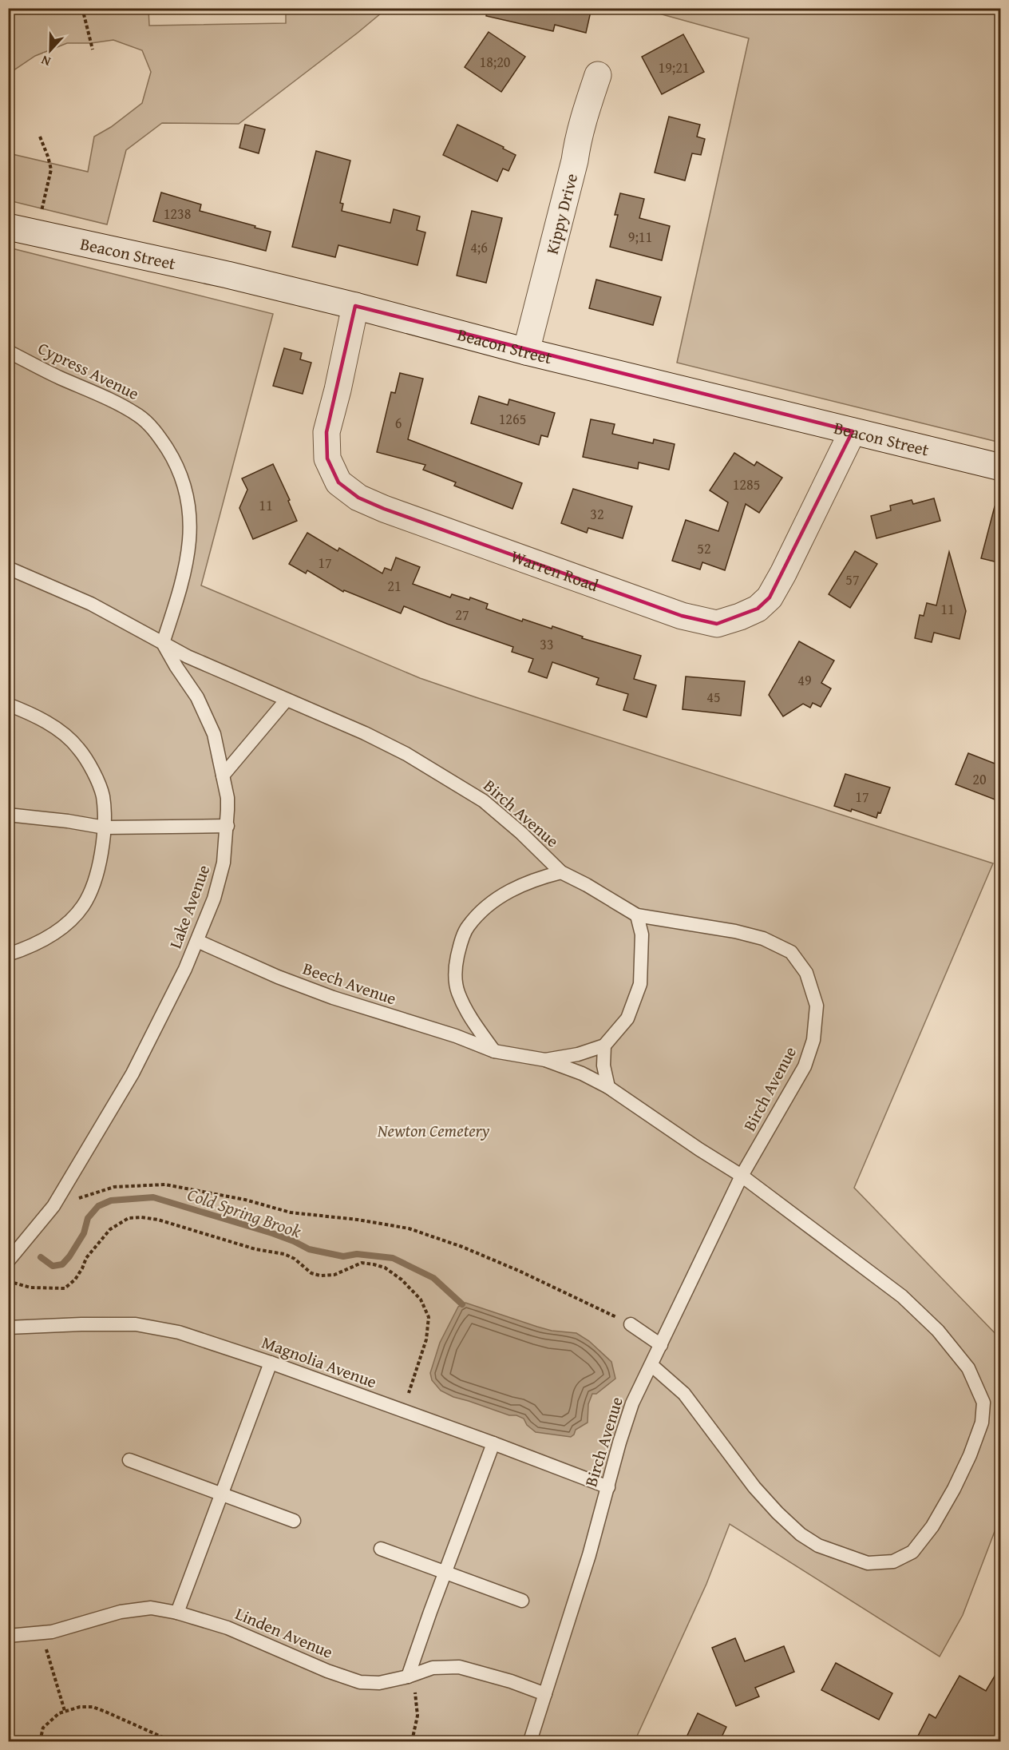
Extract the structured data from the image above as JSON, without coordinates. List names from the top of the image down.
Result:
{
  "streets": {
    "street": ["Kippy Drive", "Beacon Street", "Warren Road"],
    "lane": [
      "Cypress Avenue",
      "Birch Avenue",
      "Lake Avenue",
      "Beech Avenue",
      "Magnolia Avenue",
      "Linden Avenue"
    ]
  },
  "crossings": [
    ["Kippy Drive", "Beacon Street"],
    ["Beacon Street", "Warren Road"],
    ["Cypress Avenue", "Birch Avenue"],
    ["Cypress Avenue", "Lake Avenue"],
    ["Birch Avenue", "Lake Avenue"],
    ["Birch Avenue", "Magnolia Avenue"],
    ["Birch Avenue", "Linden Avenue"],
    ["Lake Avenue", "Beech Avenue"]
  ],
  "water": ["Cold Spring Brook"],
  "parks": ["Newton Cemetery"],
  "house_numbers": [
    "18;20",
    "19;21",
    "1238",
    "9;11",
    "4;6",
    "1265",
    "6",
    "1285",
    "11",
    "32",
    "52",
    "17",
    "57",
    "21",
    "11",
    "27",
    "33",
    "49",
    "45",
    "20",
    "17"
  ],
  "north": "bottom"
}
